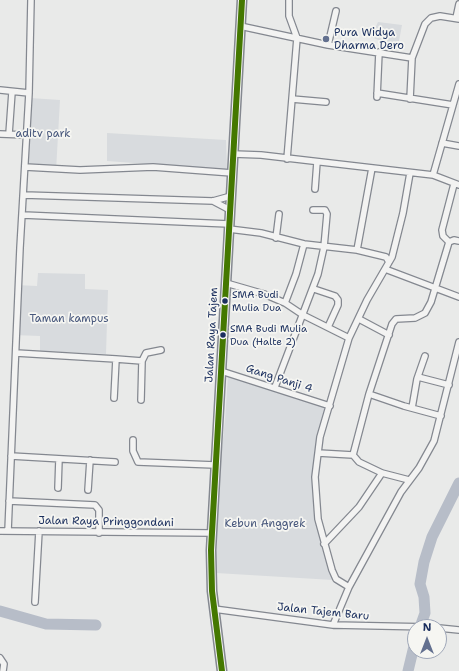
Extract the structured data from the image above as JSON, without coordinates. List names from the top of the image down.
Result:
{
  "streets": {
    "main road": ["Jalan Raya Tajem"],
    "street": ["Gang Panji 4", "Jalan Raya Pringgondani", "Jalan Tajem Baru"]
  },
  "crossings": [
    ["Jalan Raya Tajem", "Gang Panji 4"],
    ["Jalan Raya Tajem", "Jalan Raya Pringgondani"],
    ["Jalan Raya Tajem", "Jalan Tajem Baru"]
  ],
  "parks": ["aditv park", "Taman kampus", "Kebun Anggrek"],
  "places": ["Pura Widya Dharma Dero", "SMA Budi Mulia Dua", "SMA Budi Mulia Dua (Halte 2)"],
  "north": "top"
}
